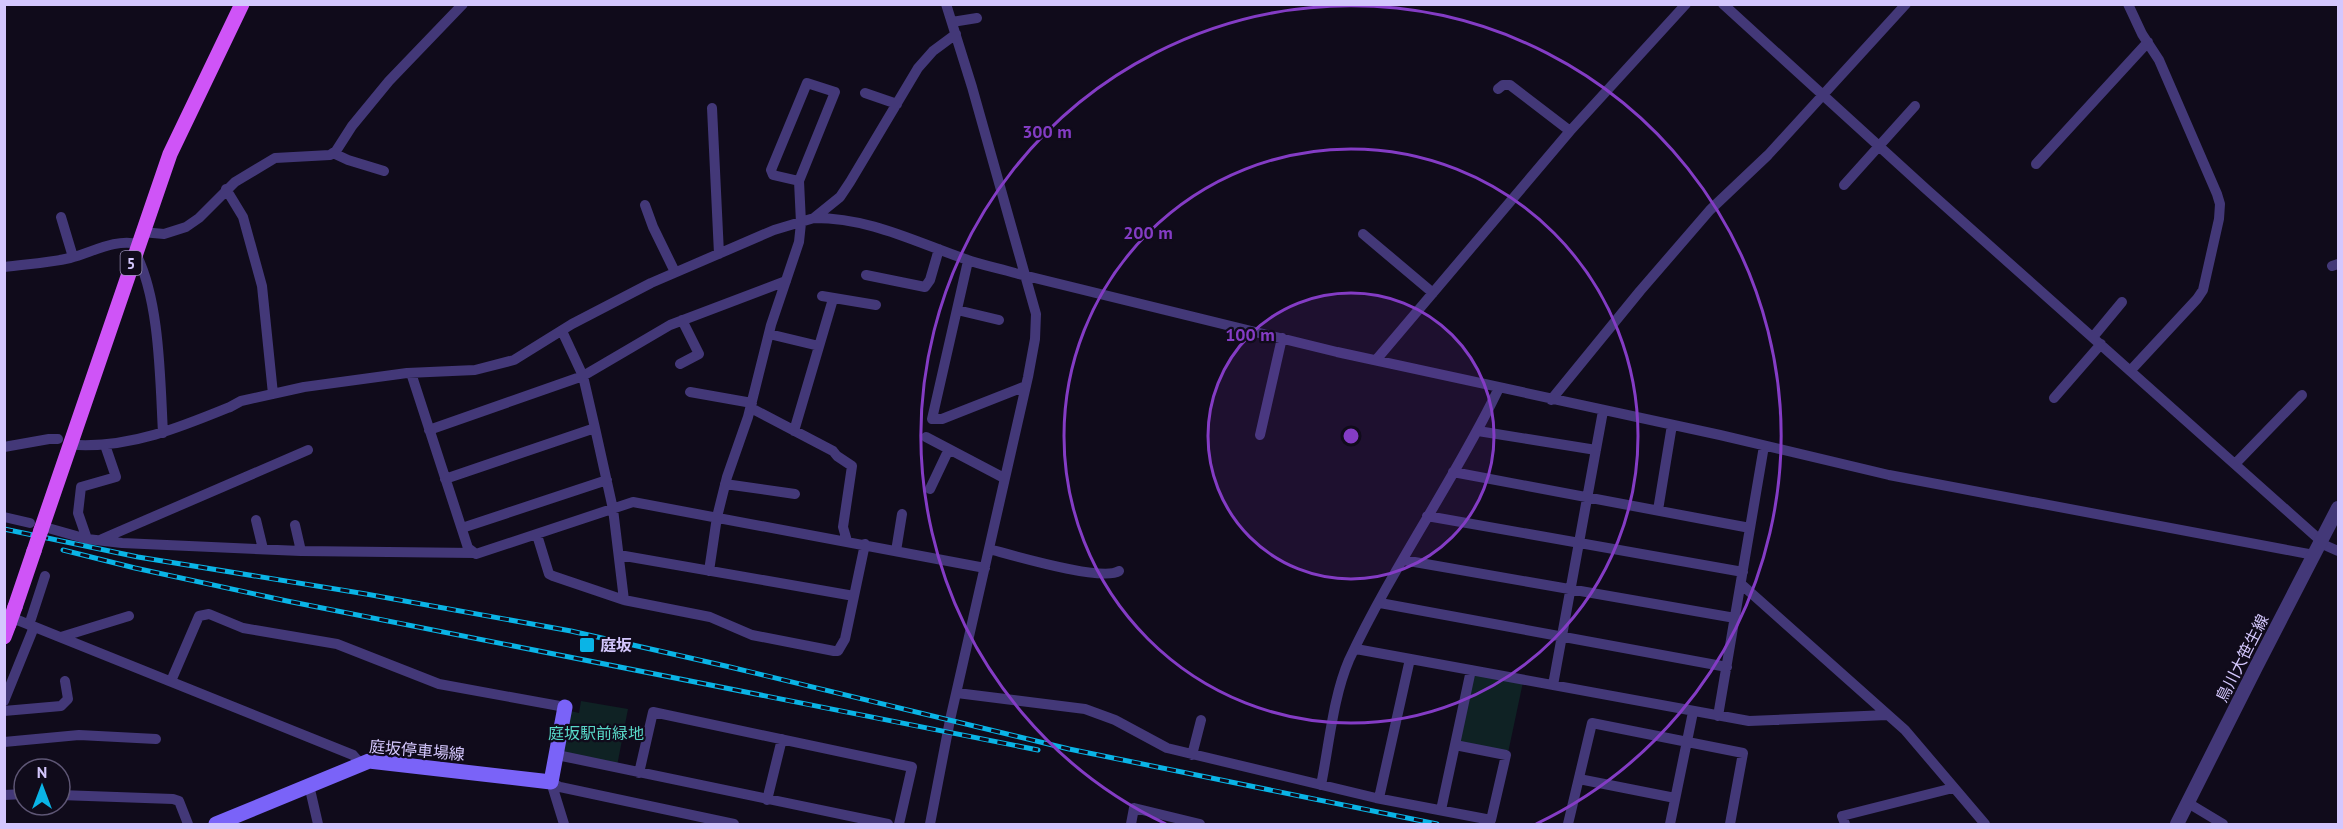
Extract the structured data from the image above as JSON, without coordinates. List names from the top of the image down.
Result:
{
  "streets": {
    "main road": ["5", "庭坂停車場線"],
    "street": ["鳥川大笹生線"]
  },
  "parks": ["庭坂駅前緑地"],
  "places": {
    "transit": ["庭坂"]
  },
  "north": "top",
  "rings": ["300 m", "200 m", "100 m"]
}
